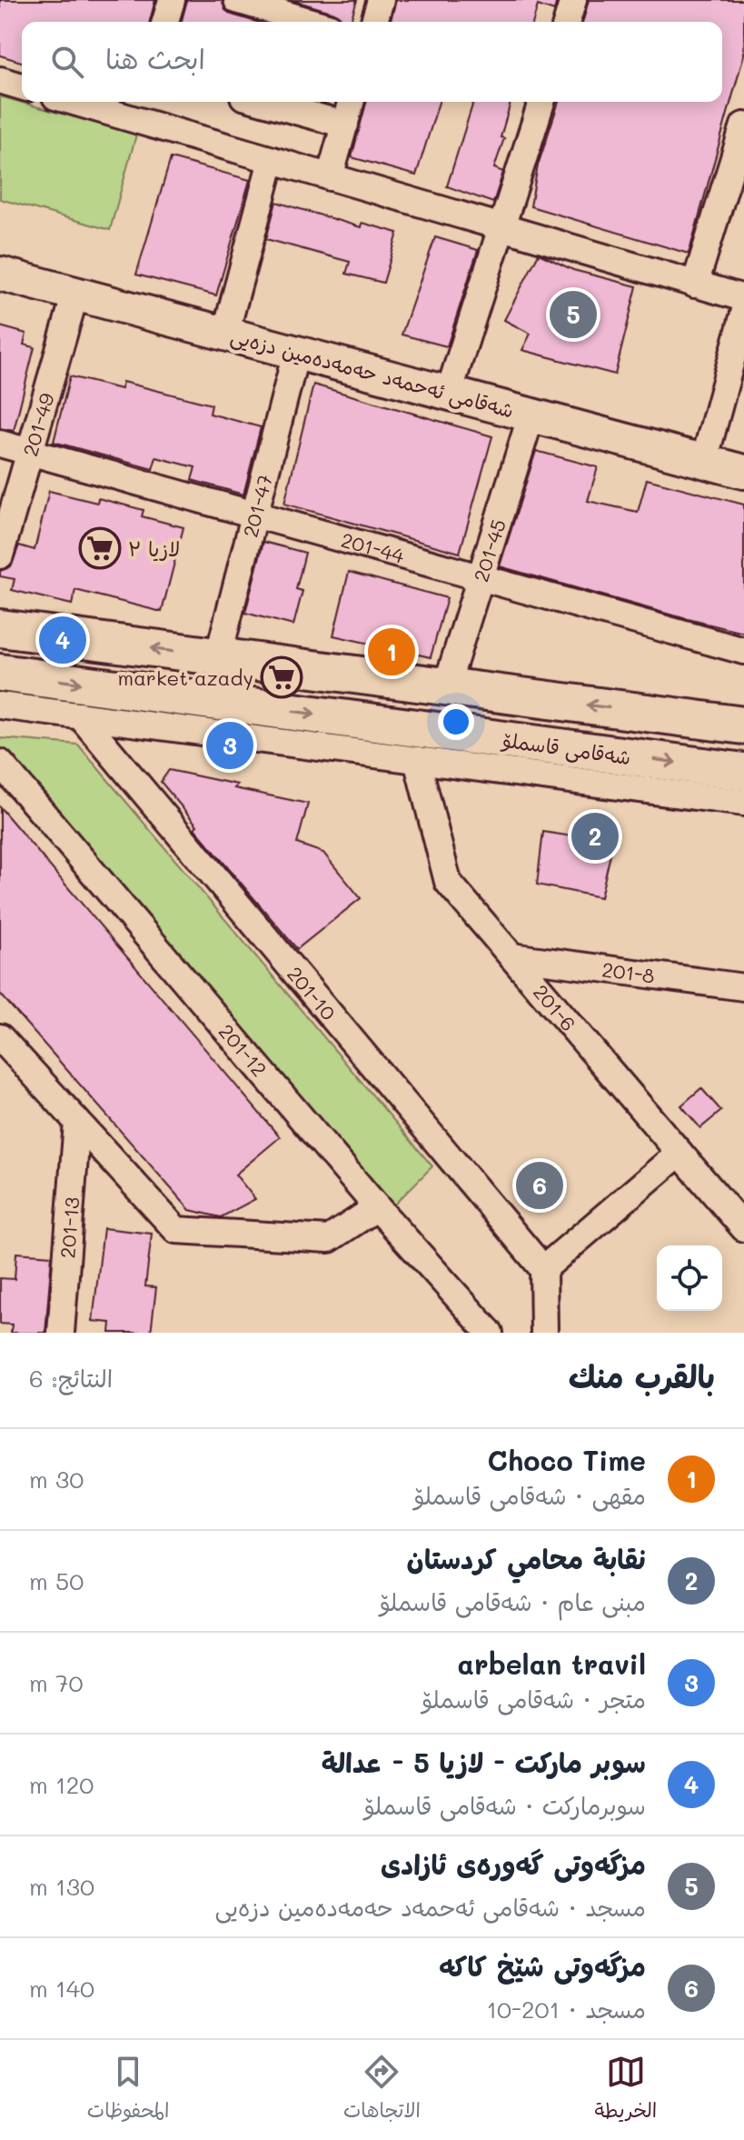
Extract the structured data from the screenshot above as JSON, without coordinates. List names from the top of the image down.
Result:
{
  "streets": {
    "main road": ["شەقامی قاسملۆ"],
    "street": [
      "شەقامی ئەحمەد حەمەدەمین دزەیی",
      "201-49",
      "201-47",
      "201-44",
      "201-45",
      "201-8",
      "201-10",
      "201-6",
      "201-12",
      "201-13"
    ]
  },
  "crossings": [
    ["شەقامی ئەحمەد حەمەدەمین دزەیی", "201-49"],
    ["شەقامی ئەحمەد حەمەدەمین دزەیی", "201-47"],
    ["شەقامی ئەحمەد حەمەدەمین دزەیی", "201-45"],
    ["201-49", "201-44"],
    ["201-47", "201-44"],
    ["201-44", "201-45"],
    ["201-8", "201-6"]
  ],
  "places": {
    "supermarket": ["لازیا ٣", "market azady"]
  },
  "page": {
    "search": "ابحث هنا",
    "pins": [
      "5",
      "4",
      "1",
      "3",
      "2",
      "6"
    ],
    "heading": ["بالقرب منك", "النتائج: 6"],
    "list": [
      {
        "mark": "1",
        "name": "Choco Time",
        "note": "مقهى · شەقامی قاسملۆ",
        "value": "30 m"
      },
      {
        "mark": "2",
        "name": "نقابة محامي كردستان",
        "note": "مبنى عام · شەقامی قاسملۆ",
        "value": "50 m"
      },
      {
        "mark": "3",
        "name": "arbelan travil",
        "note": "متجر · شەقامی قاسملۆ",
        "value": "70 m"
      },
      {
        "mark": "4",
        "name": "سوبر ماركت - لازيا 5 - عدالة",
        "note": "سوبرماركت · شەقامی قاسملۆ",
        "value": "120 m"
      },
      {
        "mark": "5",
        "name": "مزگەوتی گەورەی ئازادی",
        "note": "مسجد · شەقامی ئەحمەد حەمەدەمین دزەیی",
        "value": "130 m"
      },
      {
        "mark": "6",
        "name": "مزگه‌وتی شێخ كاكه",
        "note": "مسجد · 201-10",
        "value": "140 m"
      }
    ],
    "nav": ["الخريطة", "الاتجاهات", "المحفوظات"]
  }
}
